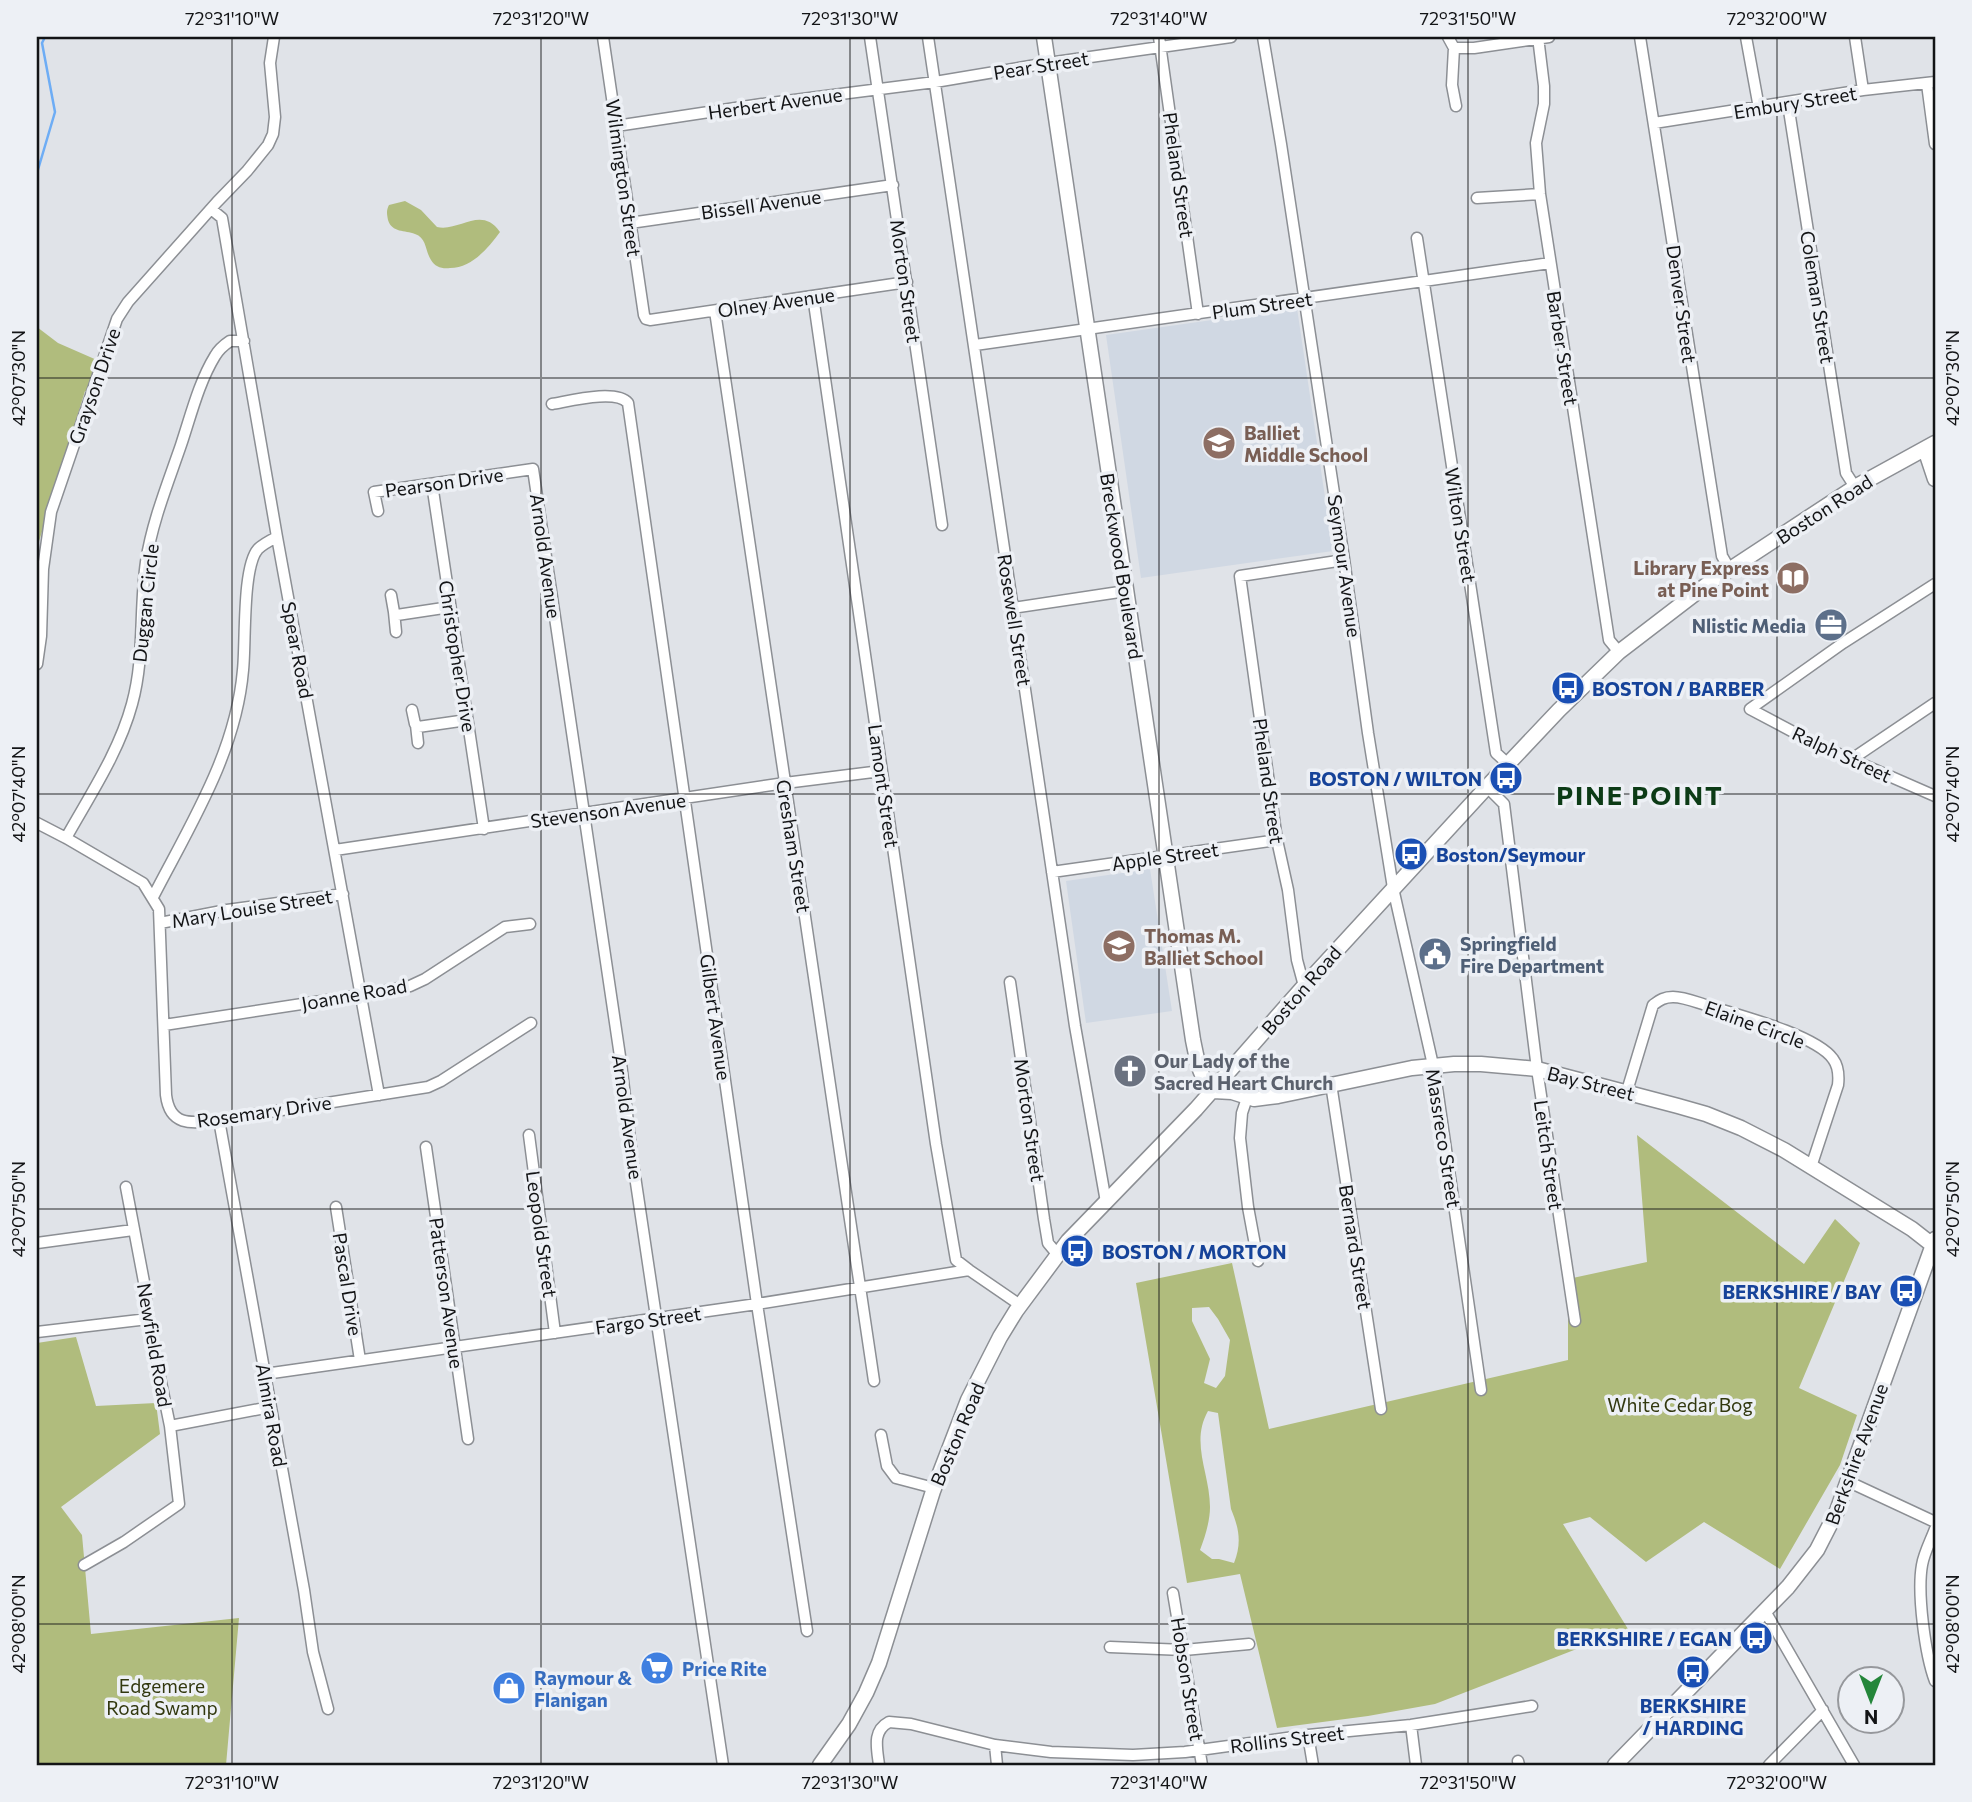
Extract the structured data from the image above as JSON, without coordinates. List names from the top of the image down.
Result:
{
  "streets": {
    "main road": [
      "Boston Road",
      "Breckwood Boulevard",
      "Bay Street",
      "Berkshire Avenue"
    ],
    "street": [
      "Pear Street",
      "Embury Street",
      "Herbert Avenue",
      "Pheland Street",
      "Wilmington Street",
      "Bissell Avenue",
      "Morton Street",
      "Coleman Street",
      "Olney Avenue",
      "Denver Street",
      "Plum Street",
      "Barber Street",
      "Grayson Drive",
      "Pearson Drive",
      "Wilton Street",
      "Arnold Avenue",
      "Seymour Avenue",
      "Duggan Circle",
      "Rosewell Street",
      "Spear Road",
      "Christopher Drive",
      "Ralph Street",
      "Lamont Street",
      "Stevenson Avenue",
      "Gresham Street",
      "Apple Street",
      "Mary Louise Street",
      "Joanne Road",
      "Gilbert Avenue",
      "Elaine Circle",
      "Rosemary Drive",
      "Massreco Street",
      "Leitch Street",
      "Leopold Street",
      "Bernard Street",
      "Pascal Drive",
      "Patterson Avenue",
      "Fargo Street",
      "Newfield Road",
      "Almira Road",
      "Hobson Street",
      "Rollins Street"
    ]
  },
  "crossings": [
    ["Pear Street", "Herbert Avenue"],
    ["Pear Street", "Pheland Street"],
    ["Pear Street", "Breckwood Boulevard"],
    ["Pear Street", "Rosewell Street"],
    ["Embury Street", "Coleman Street"],
    ["Embury Street", "Denver Street"],
    ["Herbert Avenue", "Wilmington Street"],
    ["Herbert Avenue", "Morton Street"],
    ["Herbert Avenue", "Rosewell Street"],
    ["Pheland Street", "Plum Street"],
    ["Pheland Street", "Boston Road"],
    ["Pheland Street", "Seymour Avenue"],
    ["Pheland Street", "Apple Street"],
    ["Wilmington Street", "Bissell Avenue"],
    ["Wilmington Street", "Olney Avenue"],
    ["Bissell Avenue", "Morton Street"],
    ["Morton Street", "Olney Avenue"],
    ["Morton Street", "Boston Road"],
    ["Coleman Street", "Boston Road"],
    ["Olney Avenue", "Lamont Street"],
    ["Olney Avenue", "Gresham Street"],
    ["Denver Street", "Boston Road"],
    ["Plum Street", "Barber Street"],
    ["Plum Street", "Wilton Street"],
    ["Plum Street", "Breckwood Boulevard"],
    ["Plum Street", "Seymour Avenue"],
    ["Plum Street", "Rosewell Street"],
    ["Barber Street", "Boston Road"],
    ["Grayson Drive", "Spear Road"],
    ["Pearson Drive", "Arnold Avenue"],
    ["Pearson Drive", "Christopher Drive"],
    ["Boston Road", "Wilton Street"],
    ["Boston Road", "Breckwood Boulevard"],
    ["Boston Road", "Seymour Avenue"],
    ["Boston Road", "Rosewell Street"],
    ["Boston Road", "Bay Street"],
    ["Boston Road", "Massreco Street"],
    ["Boston Road", "Leitch Street"],
    ["Arnold Avenue", "Stevenson Avenue"],
    ["Arnold Avenue", "Fargo Street"],
    ["Breckwood Boulevard", "Apple Street"],
    ["Breckwood Boulevard", "Bay Street"],
    ["Seymour Avenue", "Massreco Street"],
    ["Duggan Circle", "Spear Road"],
    ["Rosewell Street", "Apple Street"],
    ["Spear Road", "Stevenson Avenue"],
    ["Spear Road", "Mary Louise Street"],
    ["Spear Road", "Joanne Road"],
    ["Spear Road", "Rosemary Drive"],
    ["Christopher Drive", "Stevenson Avenue"],
    ["Lamont Street", "Stevenson Avenue"],
    ["Lamont Street", "Fargo Street"],
    ["Stevenson Avenue", "Gresham Street"],
    ["Stevenson Avenue", "Gilbert Avenue"],
    ["Gresham Street", "Fargo Street"],
    ["Mary Louise Street", "Rosemary Drive"],
    ["Joanne Road", "Rosemary Drive"],
    ["Gilbert Avenue", "Fargo Street"],
    ["Elaine Circle", "Bay Street"],
    ["Bay Street", "Massreco Street"],
    ["Bay Street", "Leitch Street"],
    ["Bay Street", "Bernard Street"],
    ["Bay Street", "Berkshire Avenue"],
    ["Rosemary Drive", "Almira Road"],
    ["Leopold Street", "Fargo Street"],
    ["Pascal Drive", "Fargo Street"],
    ["Patterson Avenue", "Fargo Street"],
    ["Fargo Street", "Almira Road"],
    ["Hobson Street", "Rollins Street"]
  ],
  "districts": ["PINE POINT"],
  "parks": ["White Cedar Bog", "Edgemere Road Swamp"],
  "places": {
    "school or university": ["Balliet Middle School", "Thomas M. Balliet School"],
    "library": ["Library Express at Pine Point"],
    "office": ["Nlistic Media"],
    "bus stop": [
      "BOSTON / BARBER",
      "BOSTON / WILTON",
      "Boston/Seymour",
      "BOSTON / MORTON",
      "BERKSHIRE / BAY",
      "BERKSHIRE / EGAN",
      "BERKSHIRE / HARDING"
    ],
    "public building": ["Springfield Fire Department"],
    "church": ["Our Lady of the Sacred Heart Church"],
    "supermarket": ["Price Rite"],
    "shop": ["Raymour & Flanigan"]
  },
  "north": "bottom",
  "coordinates": [
    "72°31'10\"W",
    "72°31'20\"W",
    "72°31'30\"W",
    "72°31'40\"W",
    "72°31'50\"W",
    "72°32'00\"W",
    "42°07'30\"N",
    "42°07'40\"N",
    "42°07'50\"N",
    "42°08'00\"N"
  ]
}
